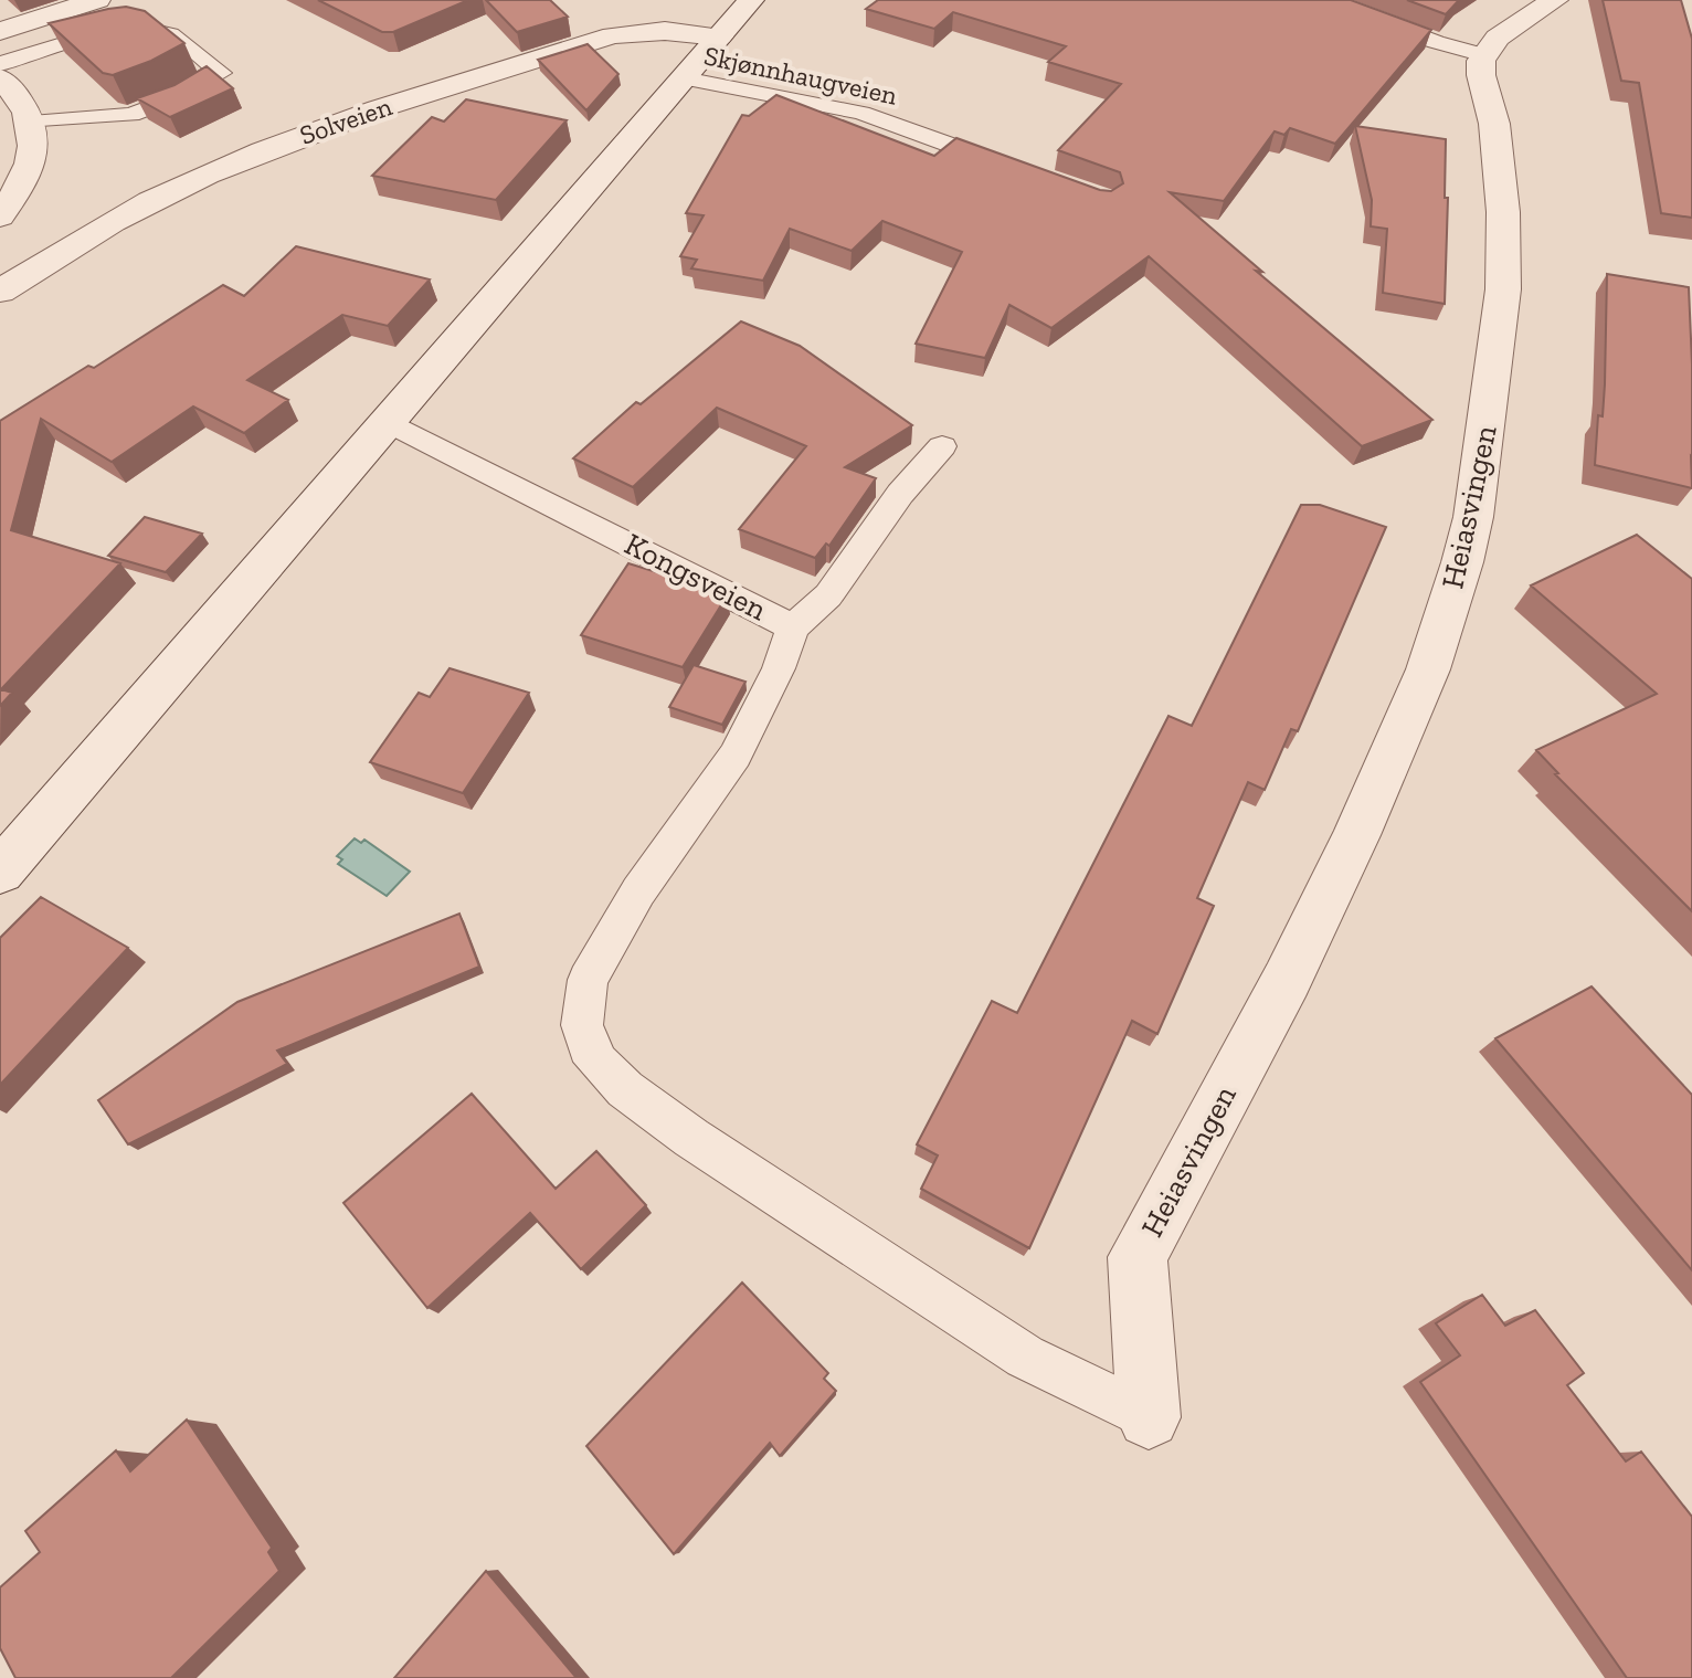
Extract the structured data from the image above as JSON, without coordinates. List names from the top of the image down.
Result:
{
  "streets": {
    "street": ["Solveien", "Heiasvingen"],
    "lane": ["Skjønnhaugveien", "Kongsveien"]
  },
  "crossings": [
    ["Heiasvingen", "Kongsveien"]
  ]
}
